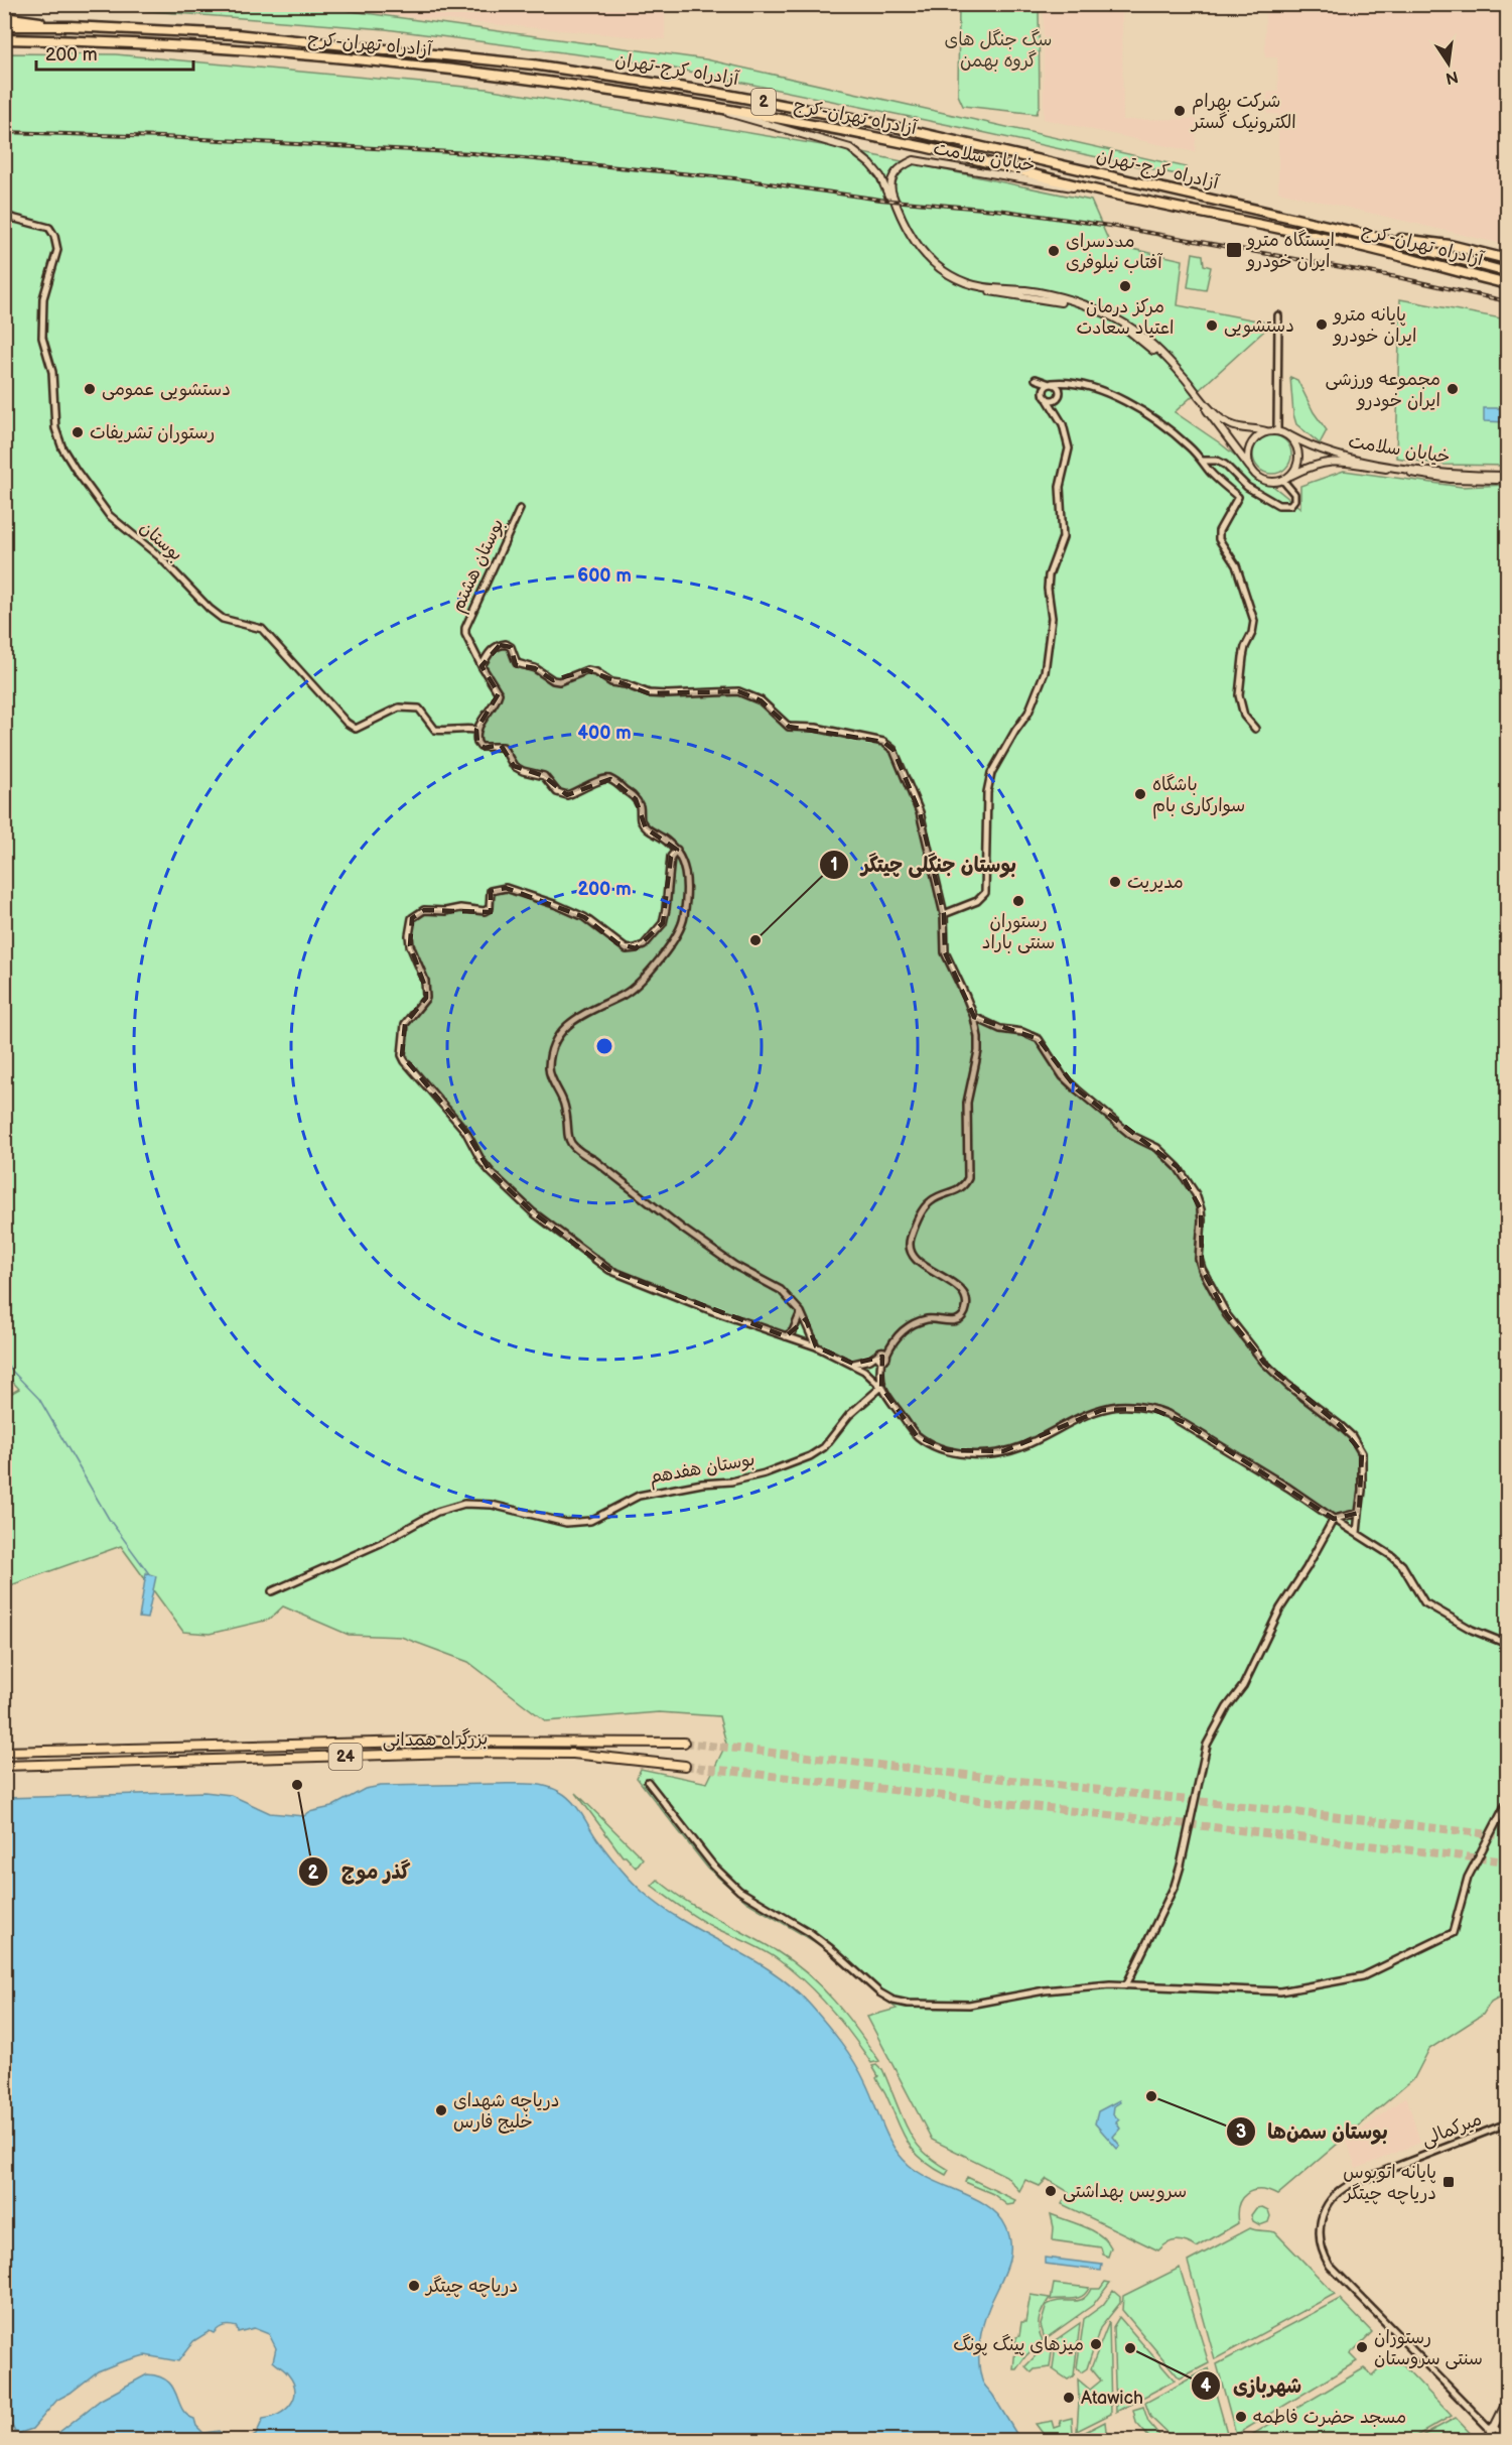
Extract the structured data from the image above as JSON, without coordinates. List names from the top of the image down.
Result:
{
  "streets": {
    "highway": [
      "آزادراه تهران-کرج",
      "آزادراه کرج-تهران",
      "2",
      "بزرگراه همدانی",
      "24"
    ],
    "main road": ["خیابان سلامت"],
    "street": [
      "بوستان",
      "بوستان هشتم",
      "بوستان هفدهم",
      "میرکمالی"
    ]
  },
  "crossings": [
    ["آزادراه تهران-کرج", "خیابان سلامت"],
    ["بوستان", "بوستان هشتم"]
  ],
  "parks": ["سگ جنگل های گروه بهمن"],
  "places": {
    "other": [
      "شرکت بهرام الکترونیک گستر",
      "مددسرای آفتاب نیلوفری",
      "مرکز درمان اعتیاد سعادت",
      "پایانه مترو ایران خودرو",
      "دستشویی",
      "دستشویی عمومی",
      "مجموعه ورزشی ایران خودرو",
      "رستوران تشریفات",
      "باشگاه سوارکاری بام",
      "مدیریت",
      "رستوران سنتی باراد",
      "بوستان جنگلی چیتگر",
      "گذر موج",
      "بوستان سمن‌ها",
      "دریاچه شهدای خلیج فارس",
      "سرویس بهداشتی",
      "دریاچه چیتگر",
      "میزهای پینگ پونگ",
      "رستوران سنتی سروستان",
      "شهربازی",
      "Atawich",
      "مسجد حضرت فاطمه"
    ],
    "transit": ["ایستگاه مترو ایران خودرو", "پایانه اتوبوس دریاچه چیتگر"]
  },
  "scale_bar": "200 m",
  "north": "bottom",
  "rings": ["600 m", "400 m", "200 m"]
}
